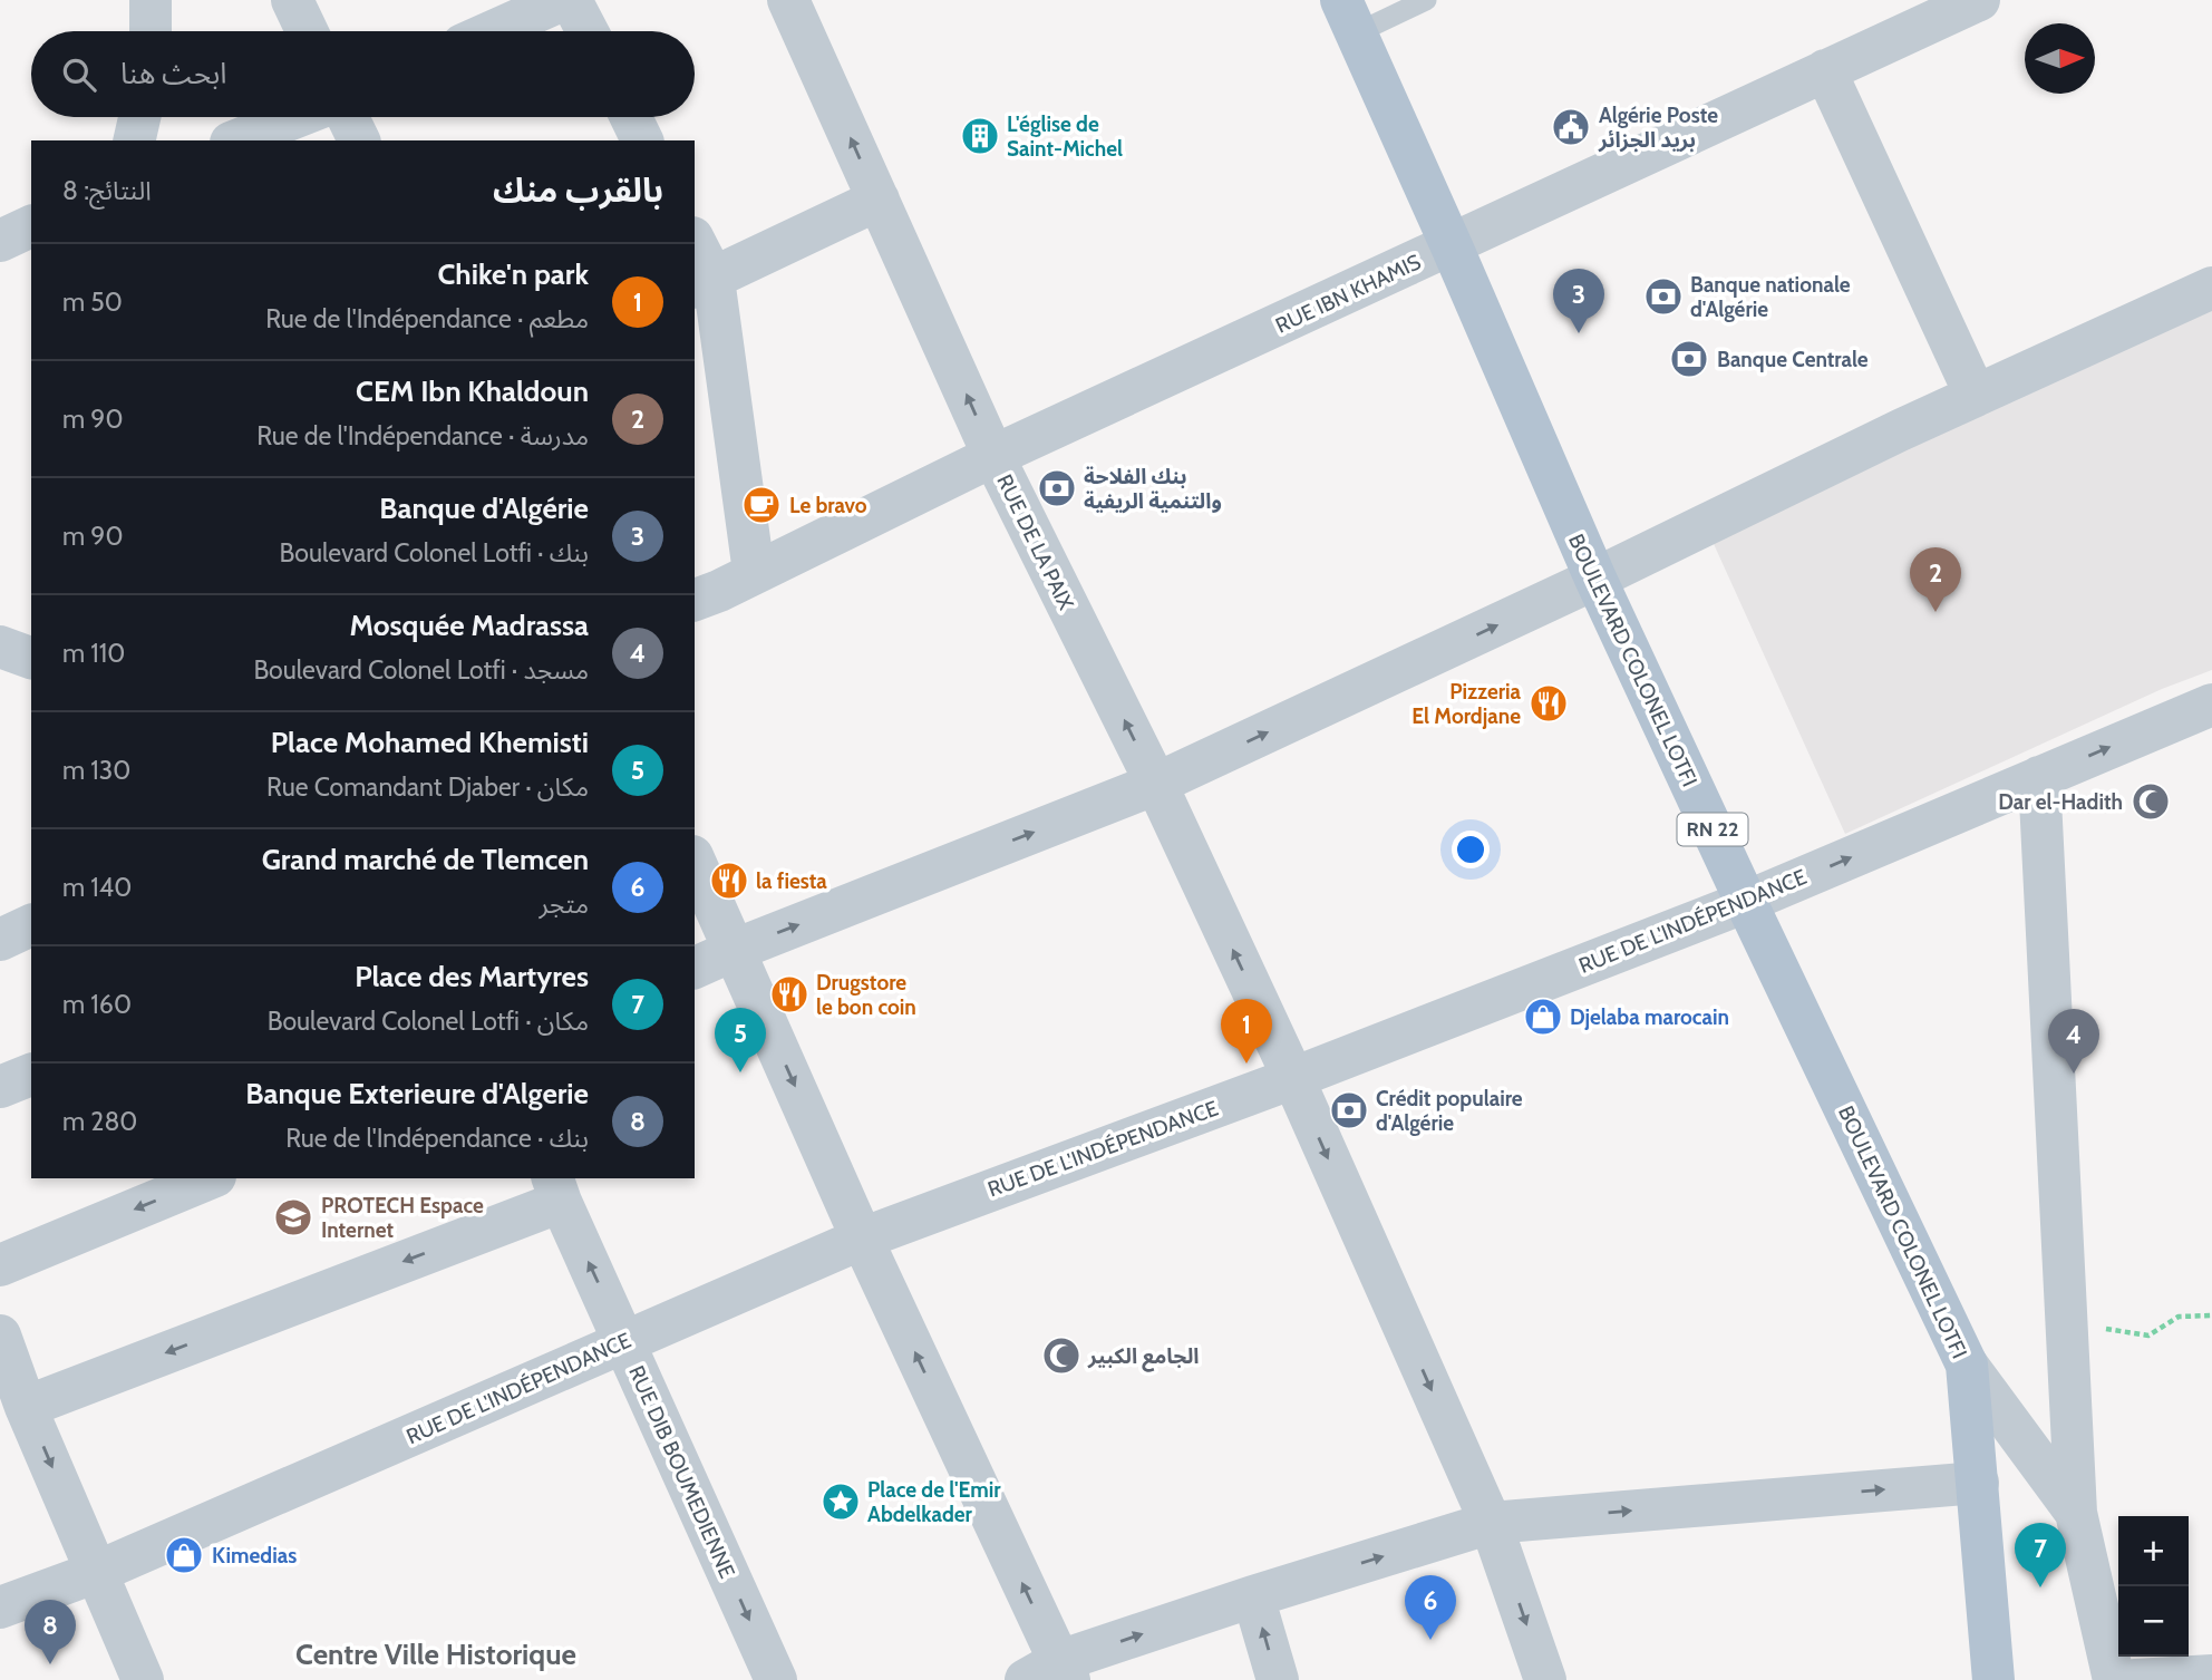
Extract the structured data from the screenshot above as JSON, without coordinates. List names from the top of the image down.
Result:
{
  "streets": {
    "main road": ["BOULEVARD COLONEL LOTFI", "RN 22"],
    "street": [
      "RUE IBN KHAMIS",
      "RUE DE LA PAIX",
      "RUE DE L'INDÉPENDANCE",
      "RUE DIB BOUMEDIENNE"
    ]
  },
  "crossings": [
    ["RUE IBN KHAMIS", "RUE DE LA PAIX"],
    ["RUE IBN KHAMIS", "BOULEVARD COLONEL LOTFI"],
    ["RUE DE LA PAIX", "RUE DE L'INDÉPENDANCE"],
    ["BOULEVARD COLONEL LOTFI", "RUE DE L'INDÉPENDANCE"],
    ["RUE DE L'INDÉPENDANCE", "RUE DIB BOUMEDIENNE"]
  ],
  "districts": ["Centre Ville Historique"],
  "places": {
    "public building": ["Algérie Poste بريد الجزائر"],
    "building": ["L'église de Saint-Michel"],
    "bank": [
      "Banque nationale d'Algérie",
      "Banque Centrale",
      "بنك الفلاحة والتنمية الريفية",
      "Crédit populaire d'Algérie"
    ],
    "cafe": ["Le bravo"],
    "restaurant": ["Pizzeria El Mordjane", "la fiesta", "Drugstore le bon coin"],
    "mosque": ["Dar el-Hadith", "الجامع الكبير"],
    "shop": ["Djelaba marocain", "Kimedias"],
    "school or university": ["PROTECH Espace Internet"],
    "place": ["Place de l'Emir Abdelkader"]
  },
  "north": "right",
  "page": {
    "search": "ابحث هنا",
    "heading": ["بالقرب منك", "النتائج: 8"],
    "list": [
      {
        "mark": "1",
        "name": "Chike'n park",
        "note": "مطعم · Rue de l'Indépendance",
        "value": "50 m"
      },
      {
        "mark": "2",
        "name": "CEM Ibn Khaldoun",
        "note": "مدرسة · Rue de l'Indépendance",
        "value": "90 m"
      },
      {
        "mark": "3",
        "name": "Banque d'Algérie",
        "note": "بنك · Boulevard Colonel Lotfi",
        "value": "90 m"
      },
      {
        "mark": "4",
        "name": "Mosquée Madrassa",
        "note": "مسجد · Boulevard Colonel Lotfi",
        "value": "110 m"
      },
      {
        "mark": "5",
        "name": "Place Mohamed Khemisti",
        "note": "مكان · Rue Comandant Djaber",
        "value": "130 m"
      },
      {
        "mark": "6",
        "name": "Grand marché de Tlemcen",
        "note": "متجر",
        "value": "140 m"
      },
      {
        "mark": "7",
        "name": "Place des Martyres",
        "note": "مكان · Boulevard Colonel Lotfi",
        "value": "160 m"
      },
      {
        "mark": "8",
        "name": "Banque Exterieure d'Algerie",
        "note": "بنك · Rue de l'Indépendance",
        "value": "280 m"
      }
    ],
    "pins": [
      "3",
      "2",
      "1",
      "5",
      "4",
      "7",
      "6",
      "8"
    ],
    "map_buttons": ["+", "−"]
  }
}
